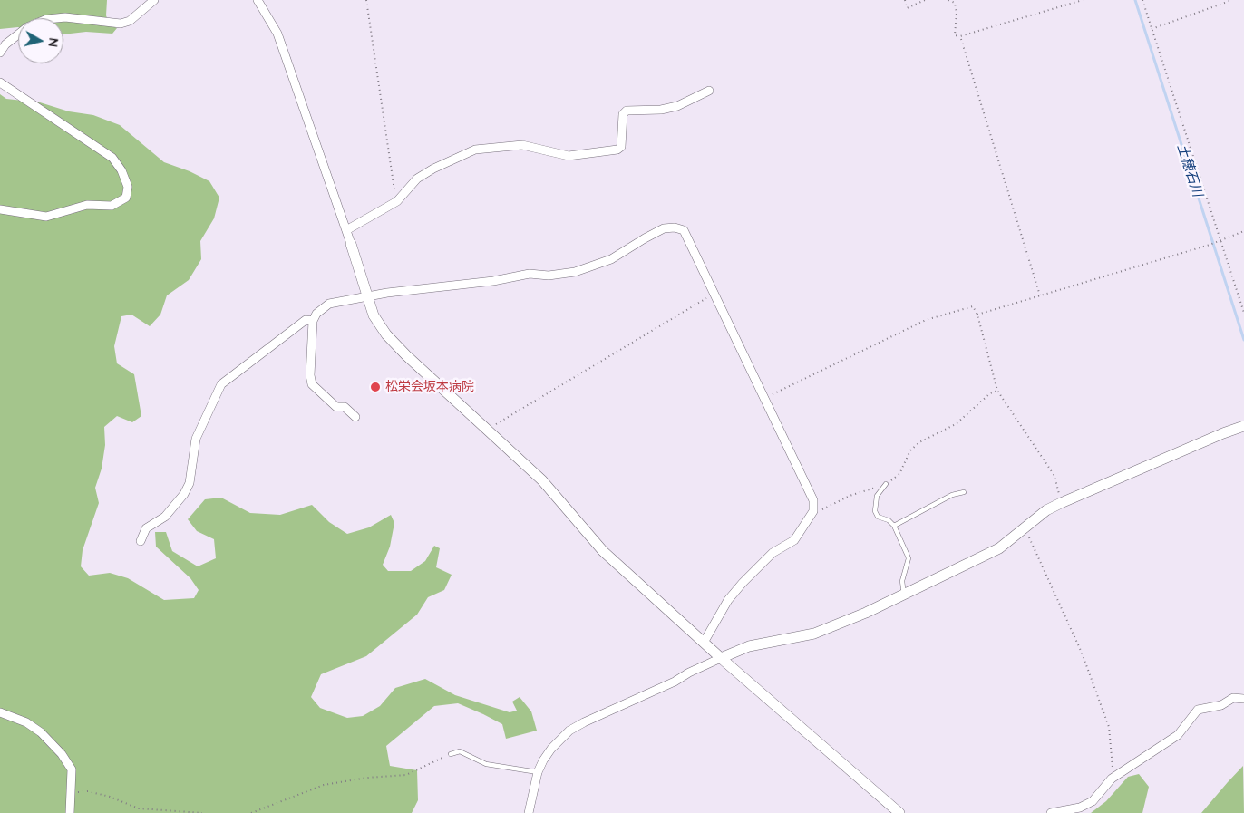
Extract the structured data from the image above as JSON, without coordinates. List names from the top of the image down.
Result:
{
  "water": ["土穂石川"],
  "places": ["松栄会坂本病院"],
  "north": "right"
}
